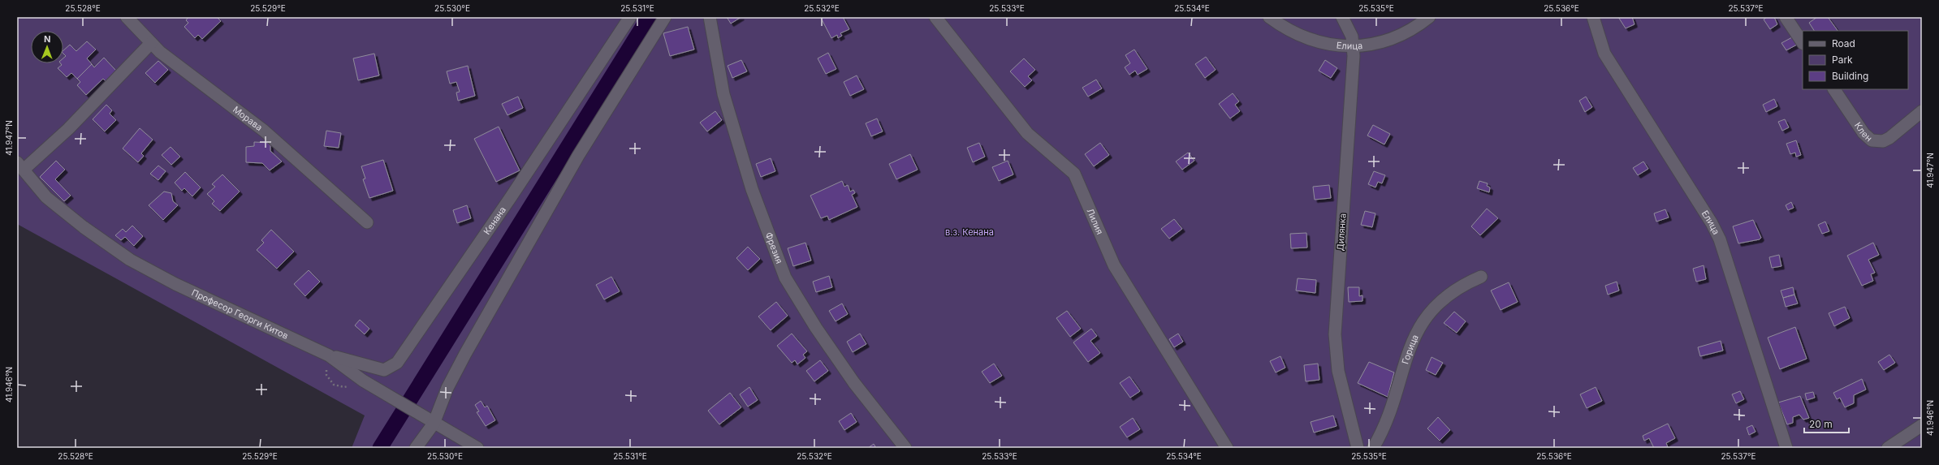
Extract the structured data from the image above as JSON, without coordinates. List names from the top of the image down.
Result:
{
  "streets": {
    "street": [
      "Елица",
      "Морава",
      "Клен",
      "Кенана",
      "Лилия",
      "Дилянка",
      "Фрезия",
      "Професор Георги Китов",
      "Горица"
    ]
  },
  "crossings": [
    ["Елица", "Дилянка"],
    ["Кенана", "Професор Георги Китов"]
  ],
  "parks": ["в.з. Кенана"],
  "legend": ["Road", "Park", "Building"],
  "scale_bar": "20 m",
  "north": "top",
  "coordinates": [
    "25.528°E",
    "25.529°E",
    "25.530°E",
    "25.531°E",
    "25.532°E",
    "25.533°E",
    "25.534°E",
    "25.535°E",
    "25.536°E",
    "25.537°E",
    "41.947°N",
    "41.946°N"
  ]
}
